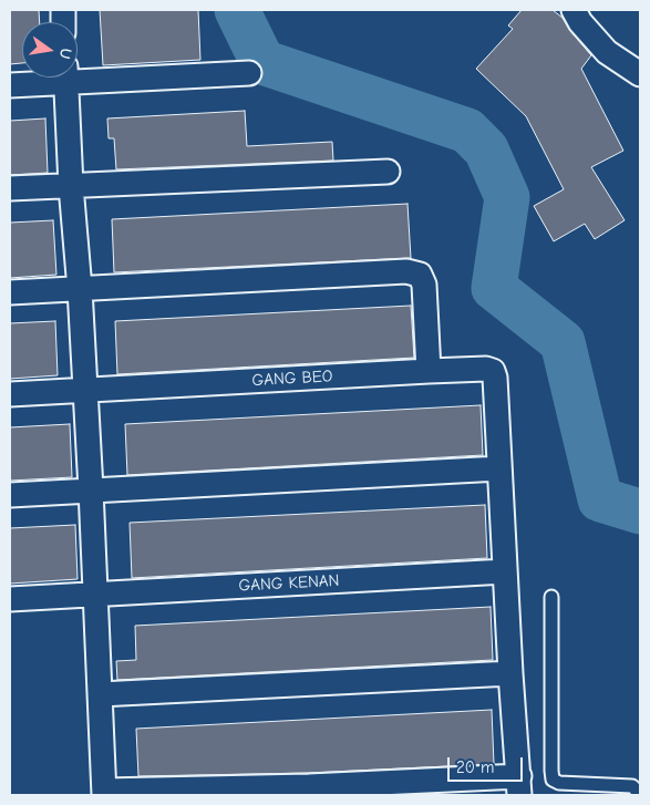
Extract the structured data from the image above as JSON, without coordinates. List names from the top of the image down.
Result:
{
  "streets": {
    "street": ["GANG BEO", "GANG KENAN"]
  },
  "scale_bar": "20 m",
  "north": "right"
}
